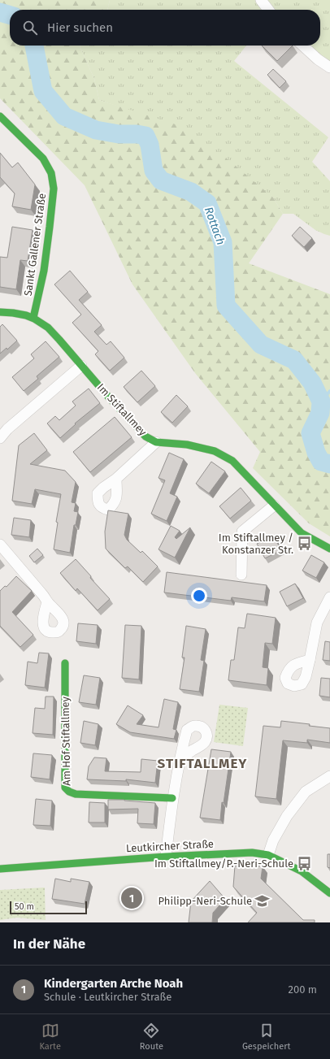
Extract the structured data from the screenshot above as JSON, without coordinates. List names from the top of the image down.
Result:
{
  "streets": {
    "street": [
      "Sankt Gallener Straße",
      "Im Stiftallmey",
      "Am Hof Stiftallmey",
      "Leutkircher Straße"
    ]
  },
  "crossings": [
    ["Sankt Gallener Straße", "Im Stiftallmey"]
  ],
  "districts": ["STIFTALLMEY"],
  "water": ["Rottach"],
  "places": {
    "bus stop": ["Im Stiftallmey / Konstanzer Str.", "Im Stiftallmey/P.-Neri-Schule"],
    "school or university": ["Philipp-Neri-Schule"]
  },
  "scale_bar": "50 m",
  "page": {
    "search": "Hier suchen",
    "pins": "1",
    "scale": "50 m",
    "heading": "In der Nähe",
    "list": [
      {
        "mark": "1",
        "name": "Kindergarten Arche Noah",
        "note": "Schule · Leutkircher Straße",
        "value": "200 m"
      }
    ],
    "nav": ["Karte", "Route", "Gespeichert"]
  }
}
